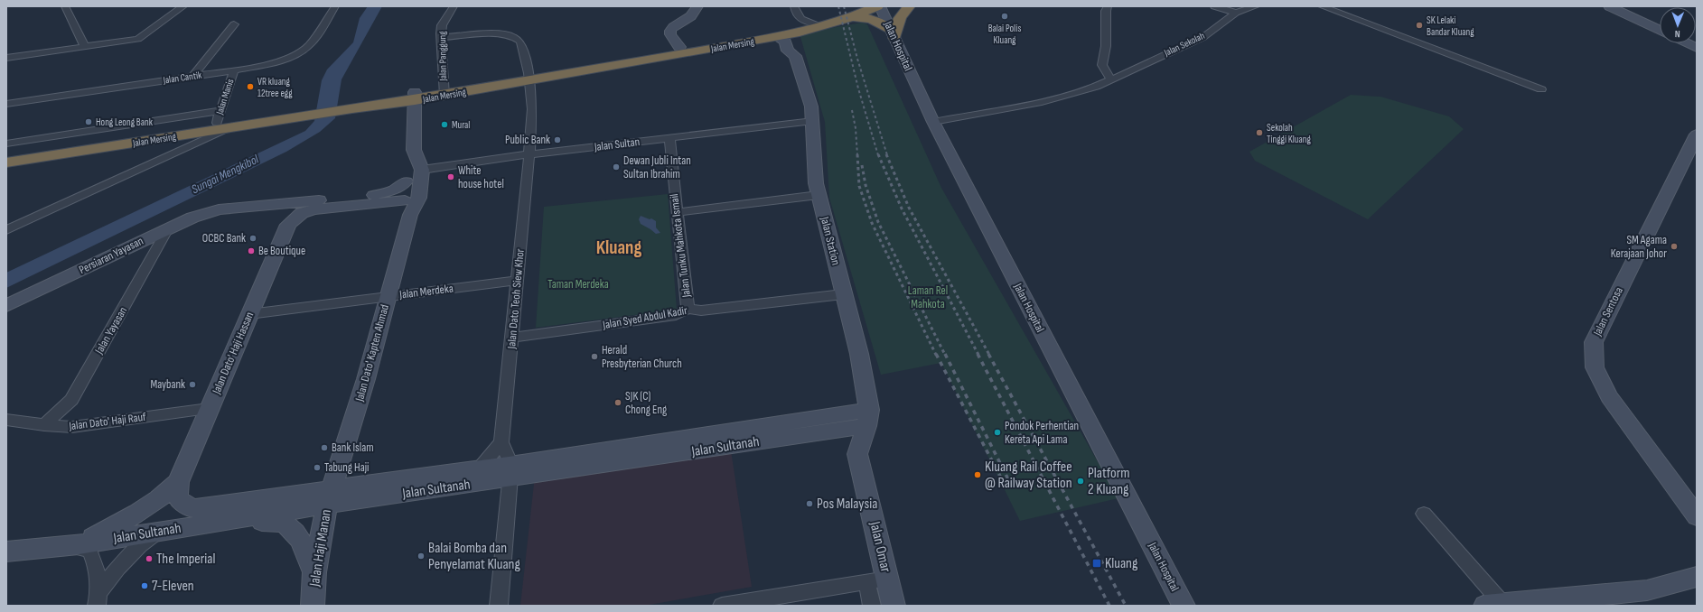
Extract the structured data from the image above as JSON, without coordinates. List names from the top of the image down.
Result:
{
  "streets": {
    "highway": ["Jalan Mersing"],
    "street": [
      "Jalan Sekolah",
      "Jalan Hospital",
      "Jalan Panggung",
      "Jalan Cantik",
      "Jalan Manis",
      "Jalan Sultan",
      "Jalan Station",
      "Jalan Tunku Mahkota Ismail",
      "Persiaran Yayasan",
      "Jalan Merdeka",
      "Jalan Dato Teoh Siew Khor",
      "Jalan Sentosa",
      "Jalan Syed Abdul Kadir",
      "Jalan Yayasan",
      "Jalan Dato' Haji Hassan",
      "Jalan Dato' Kapten Ahmad",
      "Jalan Dato' Haji Rauf",
      "Jalan Sultanah",
      "Jalan Omar",
      "Jalan Haji Manan"
    ]
  },
  "crossings": [
    ["Jalan Sekolah", "Jalan Hospital"],
    ["Jalan Mersing", "Jalan Panggung"],
    ["Jalan Mersing", "Jalan Manis"],
    ["Jalan Mersing", "Jalan Station"],
    ["Jalan Mersing", "Jalan Dato Teoh Siew Khor"],
    ["Jalan Mersing", "Jalan Dato' Kapten Ahmad"],
    ["Jalan Panggung", "Jalan Dato Teoh Siew Khor"],
    ["Jalan Cantik", "Jalan Manis"],
    ["Jalan Sultan", "Jalan Station"],
    ["Jalan Sultan", "Jalan Tunku Mahkota Ismail"],
    ["Jalan Sultan", "Jalan Dato Teoh Siew Khor"],
    ["Jalan Sultan", "Jalan Dato' Kapten Ahmad"],
    ["Jalan Station", "Jalan Syed Abdul Kadir"],
    ["Jalan Station", "Jalan Sultanah"],
    ["Jalan Station", "Jalan Omar"],
    ["Jalan Tunku Mahkota Ismail", "Jalan Syed Abdul Kadir"],
    ["Persiaran Yayasan", "Jalan Yayasan"],
    ["Persiaran Yayasan", "Jalan Dato' Haji Hassan"],
    ["Persiaran Yayasan", "Jalan Dato' Kapten Ahmad"],
    ["Jalan Merdeka", "Jalan Dato Teoh Siew Khor"],
    ["Jalan Merdeka", "Jalan Dato' Haji Hassan"],
    ["Jalan Merdeka", "Jalan Dato' Kapten Ahmad"],
    ["Jalan Dato Teoh Siew Khor", "Jalan Syed Abdul Kadir"],
    ["Jalan Yayasan", "Jalan Dato' Haji Rauf"],
    ["Jalan Dato' Haji Hassan", "Jalan Dato' Haji Rauf"],
    ["Jalan Dato' Haji Hassan", "Jalan Sultanah"],
    ["Jalan Dato' Kapten Ahmad", "Jalan Sultanah"],
    ["Jalan Dato' Kapten Ahmad", "Jalan Haji Manan"],
    ["Jalan Sultanah", "Jalan Omar"],
    ["Jalan Sultanah", "Jalan Haji Manan"]
  ],
  "districts": ["Kluang"],
  "water": ["Sungai Mengkibol"],
  "parks": ["Taman Merdeka", "Laman Rel Mahkota"],
  "places": {
    "other": [
      "Balai Polis Kluang",
      "SK Lelaki Bandar Kluang",
      "VR kluang 12tree egg",
      "Hong Leong Bank",
      "Mural",
      "Sekolah Tinggi Kluang",
      "Public Bank",
      "Dewan Jubli Intan Sultan Ibrahim",
      "White house hotel",
      "OCBC Bank",
      "SM Agama Kerajaan Johor",
      "Be Boutique",
      "Herald Presbyterian Church",
      "Maybank",
      "SJK (C) Chong Eng",
      "Pondok Perhentian Kereta Api Lama",
      "Bank Islam",
      "Tabung Haji",
      "Kluang Rail Coffee @ Railway Station",
      "Platform 2 Kluang",
      "Pos Malaysia",
      "Balai Bomba dan Penyelamat Kluang",
      "The Imperial",
      "7-Eleven"
    ],
    "transit": ["Kluang"]
  },
  "north": "bottom"
}
